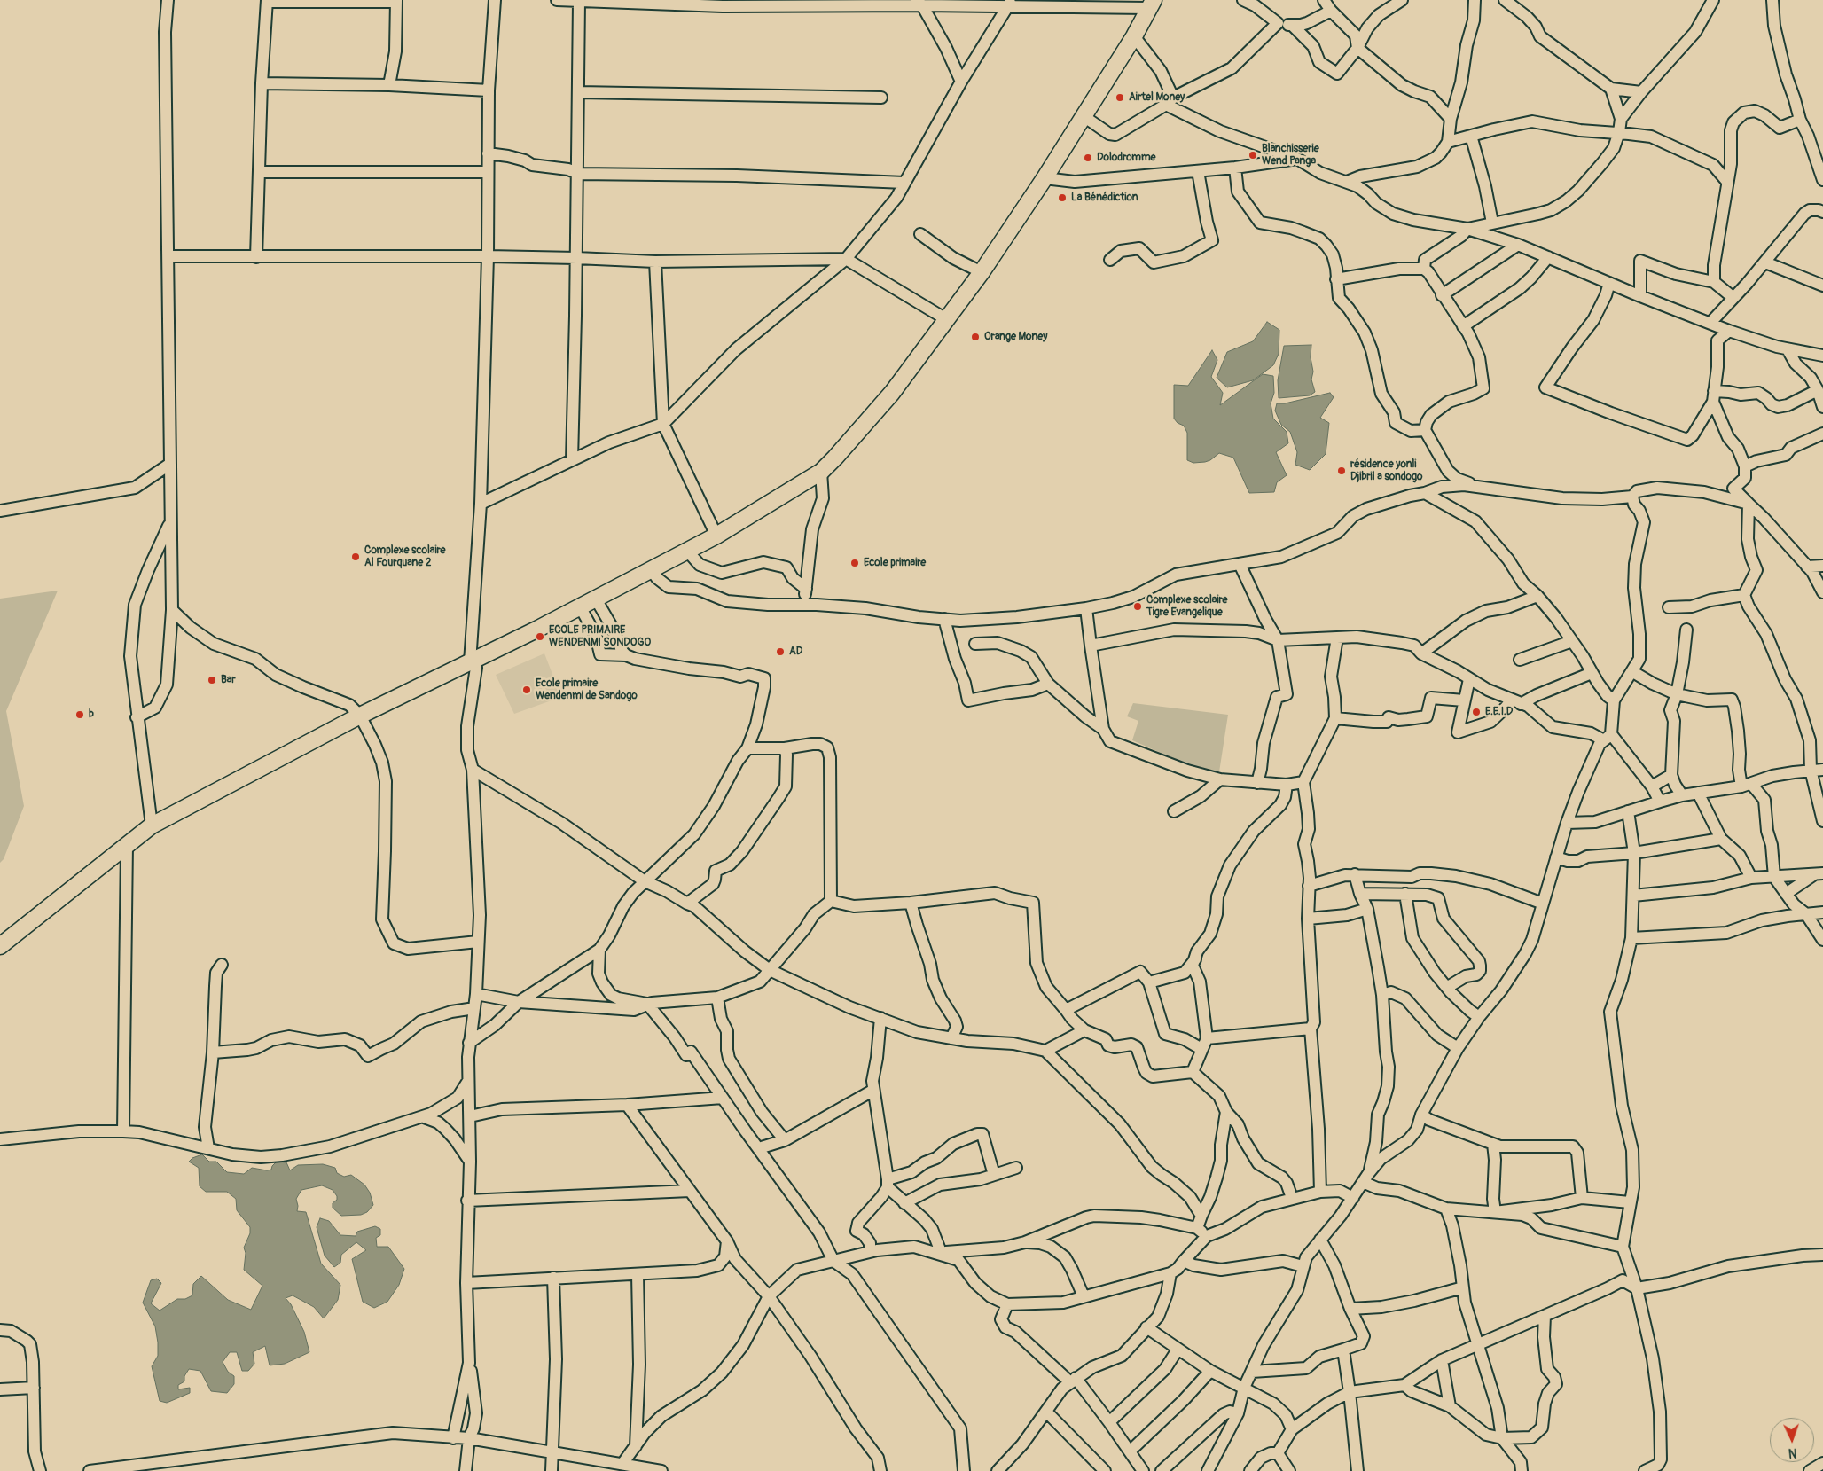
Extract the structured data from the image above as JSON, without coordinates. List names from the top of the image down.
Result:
{
  "places": [
    "Airtel Money",
    "Blanchisserie Wend Panga",
    "Dolodromme",
    "La Bénédiction",
    "Orange Money",
    "résidence yonli Djibril a sondogo",
    "Complexe scolaire Al Fourquane 2",
    "Ecole primaire",
    "Complexe scolaire Tigre Evangelique",
    "ECOLE PRIMAIRE WENDENMI SONDOGO",
    "AD",
    "Bar",
    "Ecole primaire Wendenmi de Sandogo",
    "E.E.I.D",
    "b"
  ],
  "north": "bottom"
}
